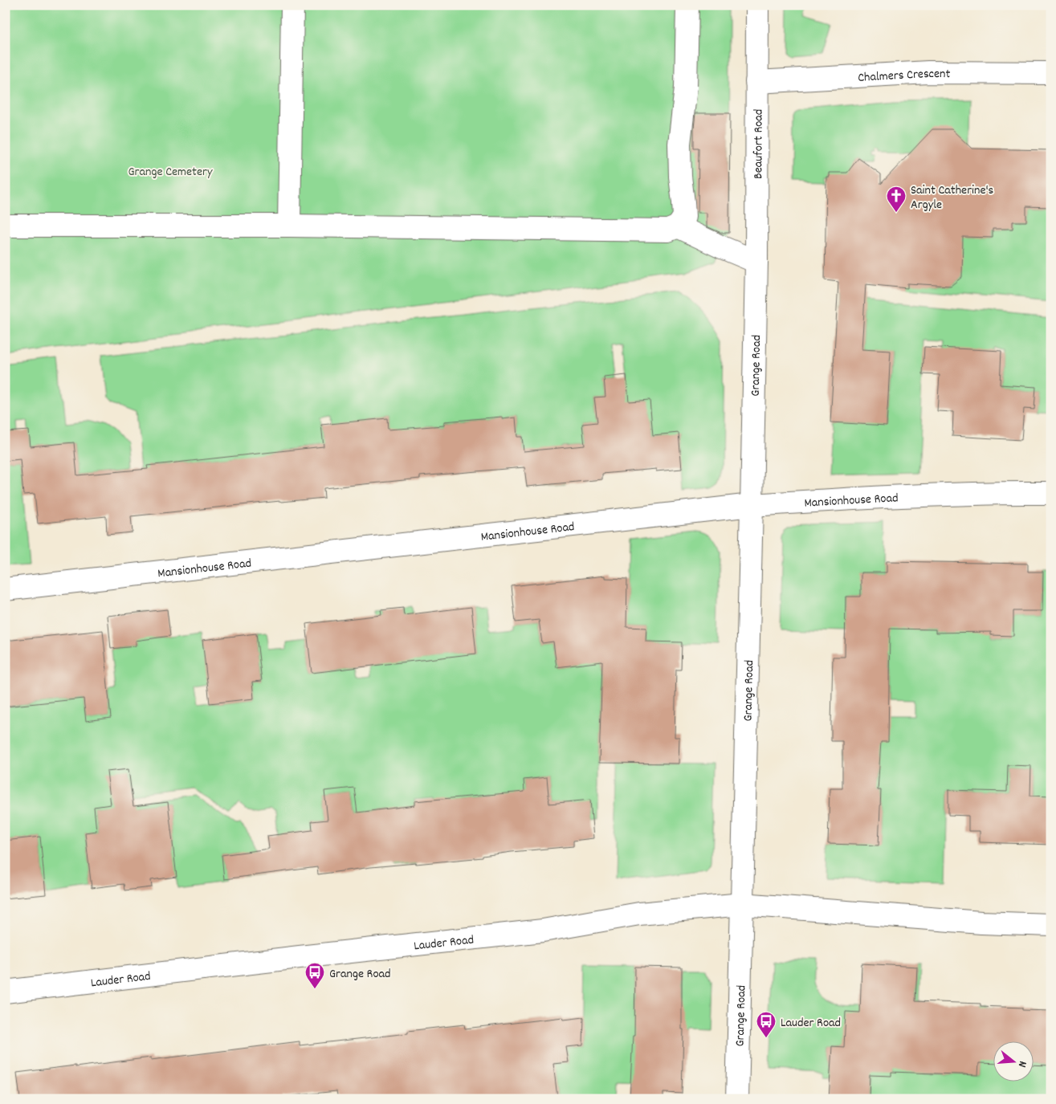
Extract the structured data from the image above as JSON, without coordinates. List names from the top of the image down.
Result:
{
  "streets": {
    "street": [
      "Chalmers Crescent",
      "Beaufort Road",
      "Grange Road",
      "Mansionhouse Road",
      "Lauder Road"
    ]
  },
  "crossings": [
    ["Chalmers Crescent", "Beaufort Road"],
    ["Beaufort Road", "Grange Road"],
    ["Grange Road", "Mansionhouse Road"],
    ["Grange Road", "Lauder Road"]
  ],
  "parks": ["Grange Cemetery"],
  "places": {
    "church": ["Saint Catherine's Argyle"],
    "bus stop": ["Grange Road", "Lauder Road"]
  },
  "north": "right"
}
